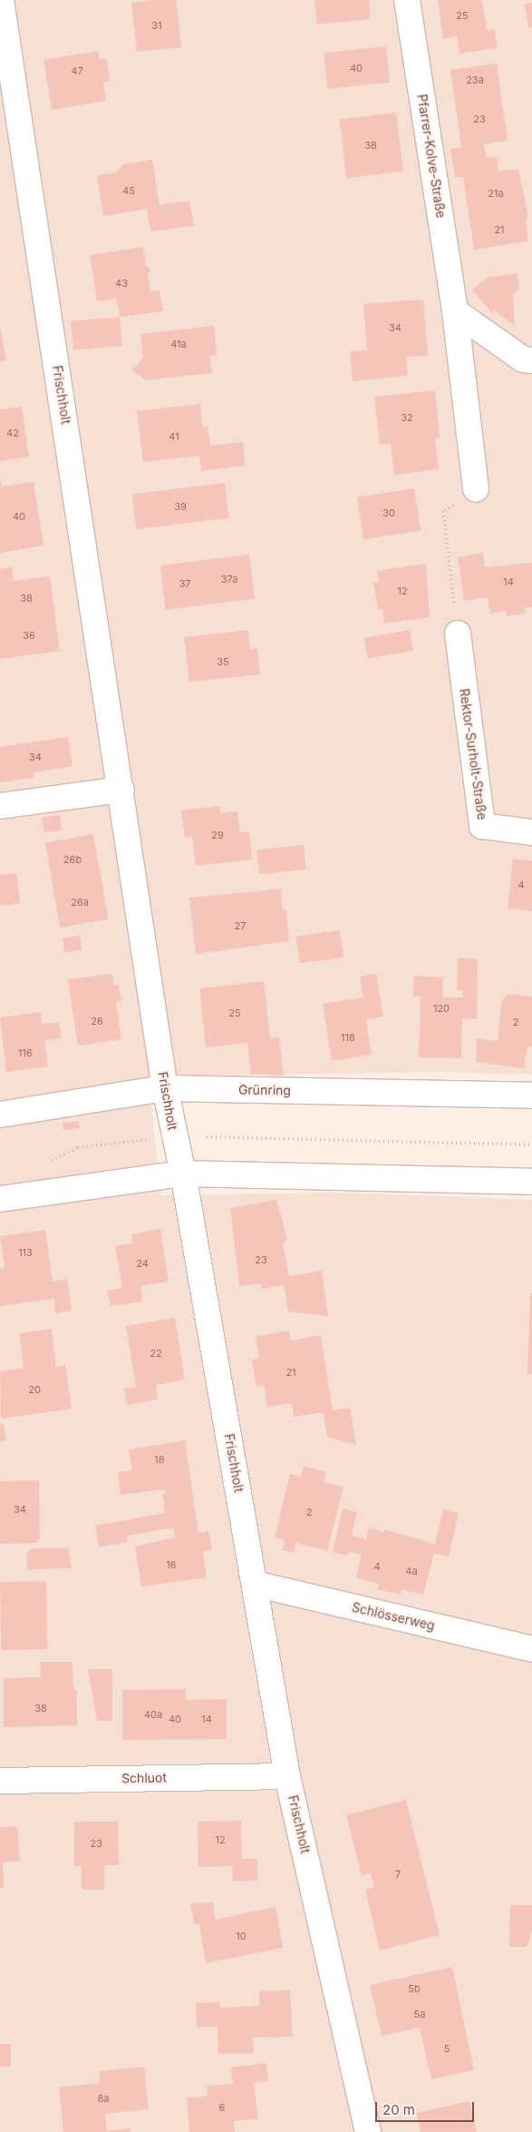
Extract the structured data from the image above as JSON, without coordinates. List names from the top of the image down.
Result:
{
  "streets": {
    "street": [
      "Pfarrer-Kolve-Straße",
      "Frischholt",
      "Rektor-Surholt-Straße",
      "Grünring",
      "Schlösserweg",
      "Schluot"
    ]
  },
  "crossings": [
    ["Frischholt", "Grünring"],
    ["Frischholt", "Schlösserweg"],
    ["Frischholt", "Schluot"]
  ],
  "house_numbers": [
    "25",
    "31",
    "40",
    "47",
    "23a",
    "23",
    "38",
    "45",
    "21a",
    "21",
    "43",
    "34",
    "41a",
    "32",
    "42",
    "41",
    "39",
    "30",
    "40",
    "37a",
    "14",
    "37",
    "12",
    "38",
    "36",
    "35",
    "34",
    "29",
    "26b",
    "4",
    "26a",
    "27",
    "120",
    "25",
    "26",
    "2",
    "118",
    "116",
    "113",
    "23",
    "24",
    "22",
    "21",
    "20",
    "18",
    "34",
    "2",
    "16",
    "4",
    "4a",
    "38",
    "40a",
    "40",
    "14",
    "12",
    "23",
    "7",
    "10",
    "5b",
    "5a",
    "5",
    "8a",
    "6"
  ],
  "scale_bar": "20 m"
}
